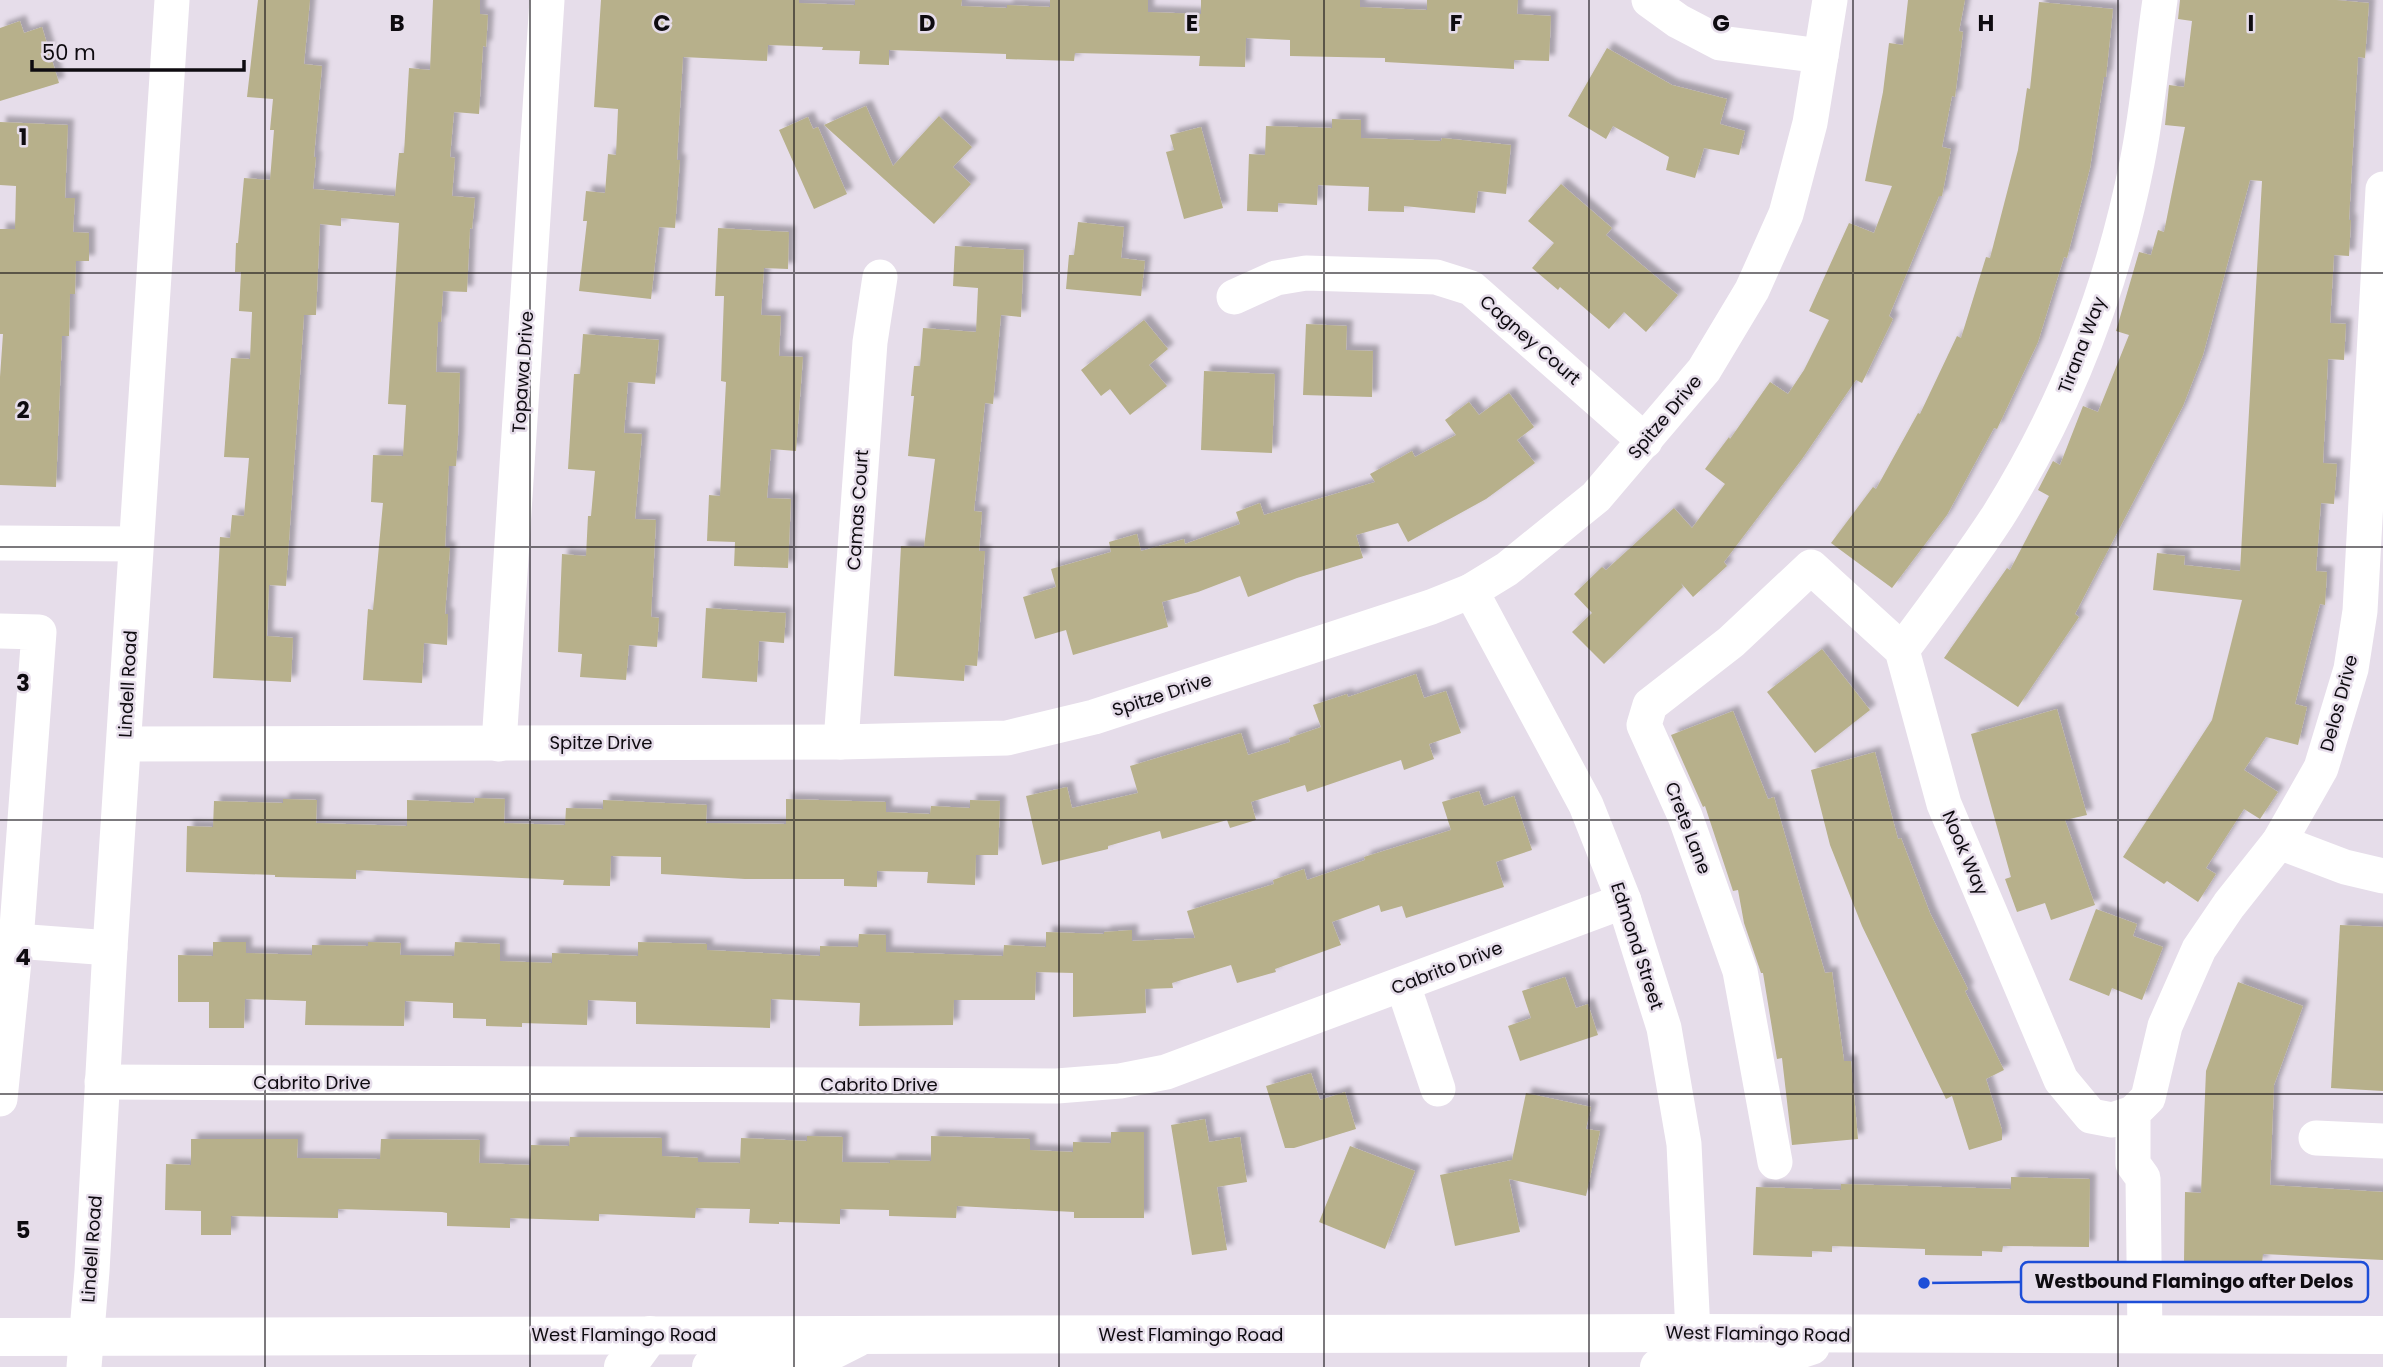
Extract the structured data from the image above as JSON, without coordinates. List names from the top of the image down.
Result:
{
  "streets": {
    "main road": ["West Flamingo Road"],
    "street": [
      "Cagney Court",
      "Tirana Way",
      "Topawa Drive",
      "Spitze Drive",
      "Camas Court",
      "Lindell Road",
      "Delos Drive",
      "Crete Lane",
      "Nook Way",
      "Edmond Street",
      "Cabrito Drive"
    ]
  },
  "crossings": [
    ["Cagney Court", "Spitze Drive"],
    ["Tirana Way", "Crete Lane"],
    ["Tirana Way", "Nook Way"],
    ["Topawa Drive", "Spitze Drive"],
    ["Spitze Drive", "Camas Court"],
    ["Spitze Drive", "Lindell Road"],
    ["Spitze Drive", "Edmond Street"],
    ["Lindell Road", "Cabrito Drive"],
    ["Lindell Road", "West Flamingo Road"],
    ["Delos Drive", "Nook Way"],
    ["Crete Lane", "Nook Way"],
    ["Edmond Street", "Cabrito Drive"],
    ["Edmond Street", "West Flamingo Road"]
  ],
  "places": ["Westbound Flamingo after Delos"],
  "scale_bar": "50 m",
  "grid": {
    "columns": [
      "B",
      "C",
      "D",
      "E",
      "F",
      "G",
      "H",
      "I"
    ],
    "rows": [
      "1",
      "2",
      "3",
      "4",
      "5"
    ]
  }
}
